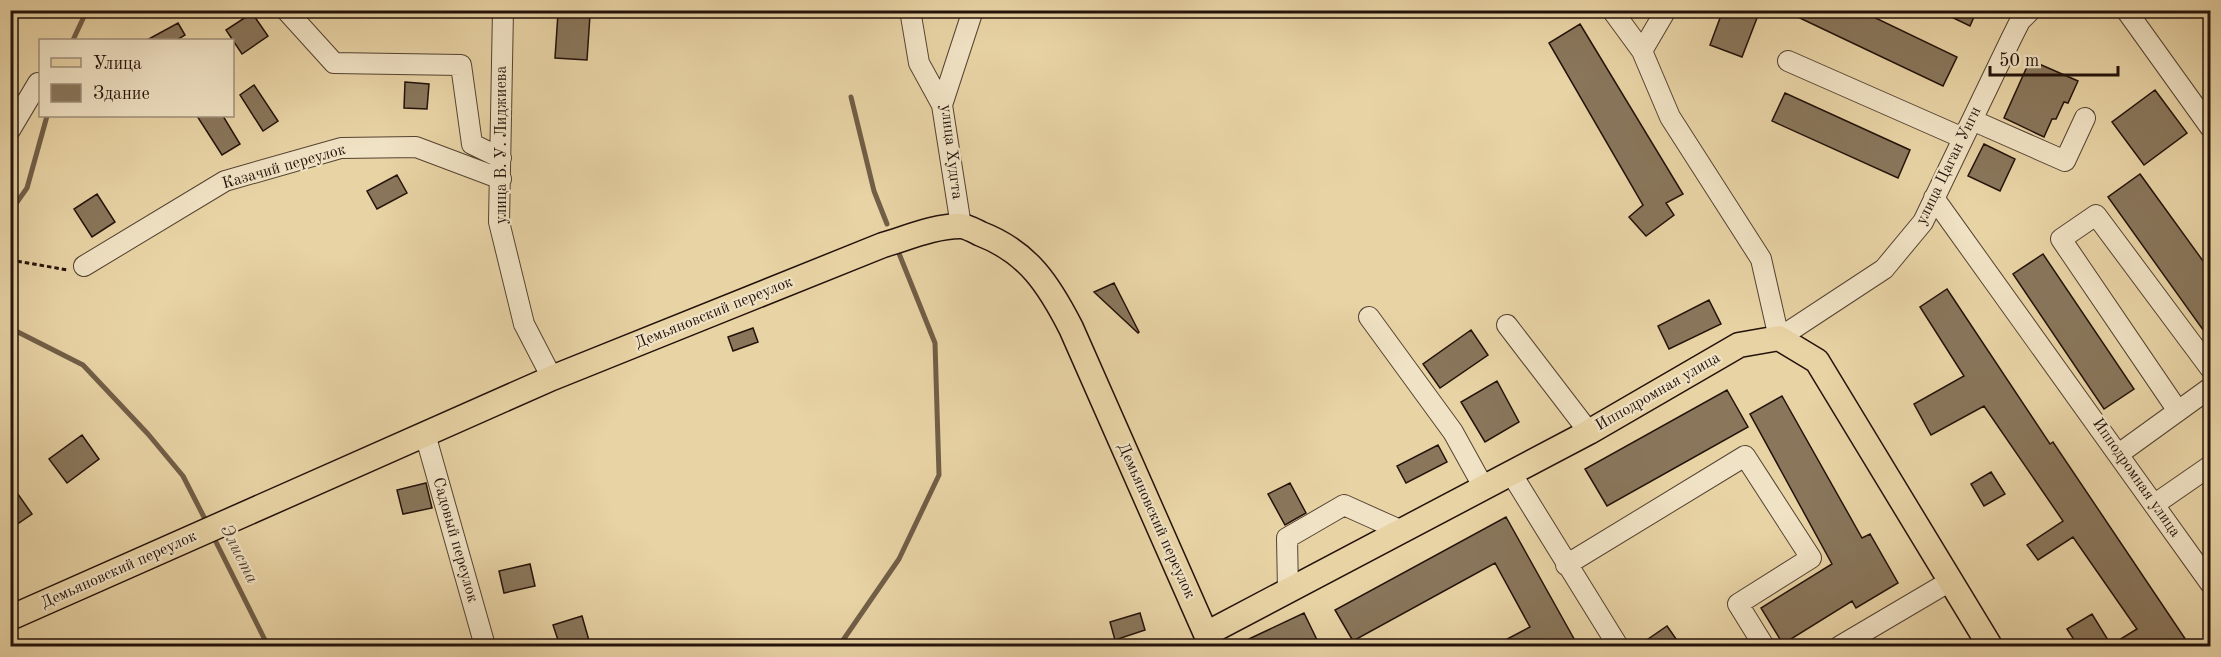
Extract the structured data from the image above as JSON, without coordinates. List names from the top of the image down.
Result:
{
  "streets": {
    "main road": ["Демьяновский переулок", "Ипподромная улица"],
    "street": [
      "улица В. У. Лиджиева",
      "улица Худгта",
      "улица Цаган Унгн",
      "Казачий переулок",
      "Садовый переулок"
    ]
  },
  "crossings": [
    ["улица В. У. Лиджиева", "Казачий переулок"],
    ["улица В. У. Лиджиева", "Демьяновский переулок"],
    ["улица Худгта", "Демьяновский переулок"],
    ["улица Цаган Унгн", "Ипподромная улица"],
    ["Демьяновский переулок", "Ипподромная улица"],
    ["Демьяновский переулок", "Садовый переулок"]
  ],
  "water": ["Элиста"],
  "legend": ["Улица", "Здание"],
  "scale_bar": "50 m"
}
